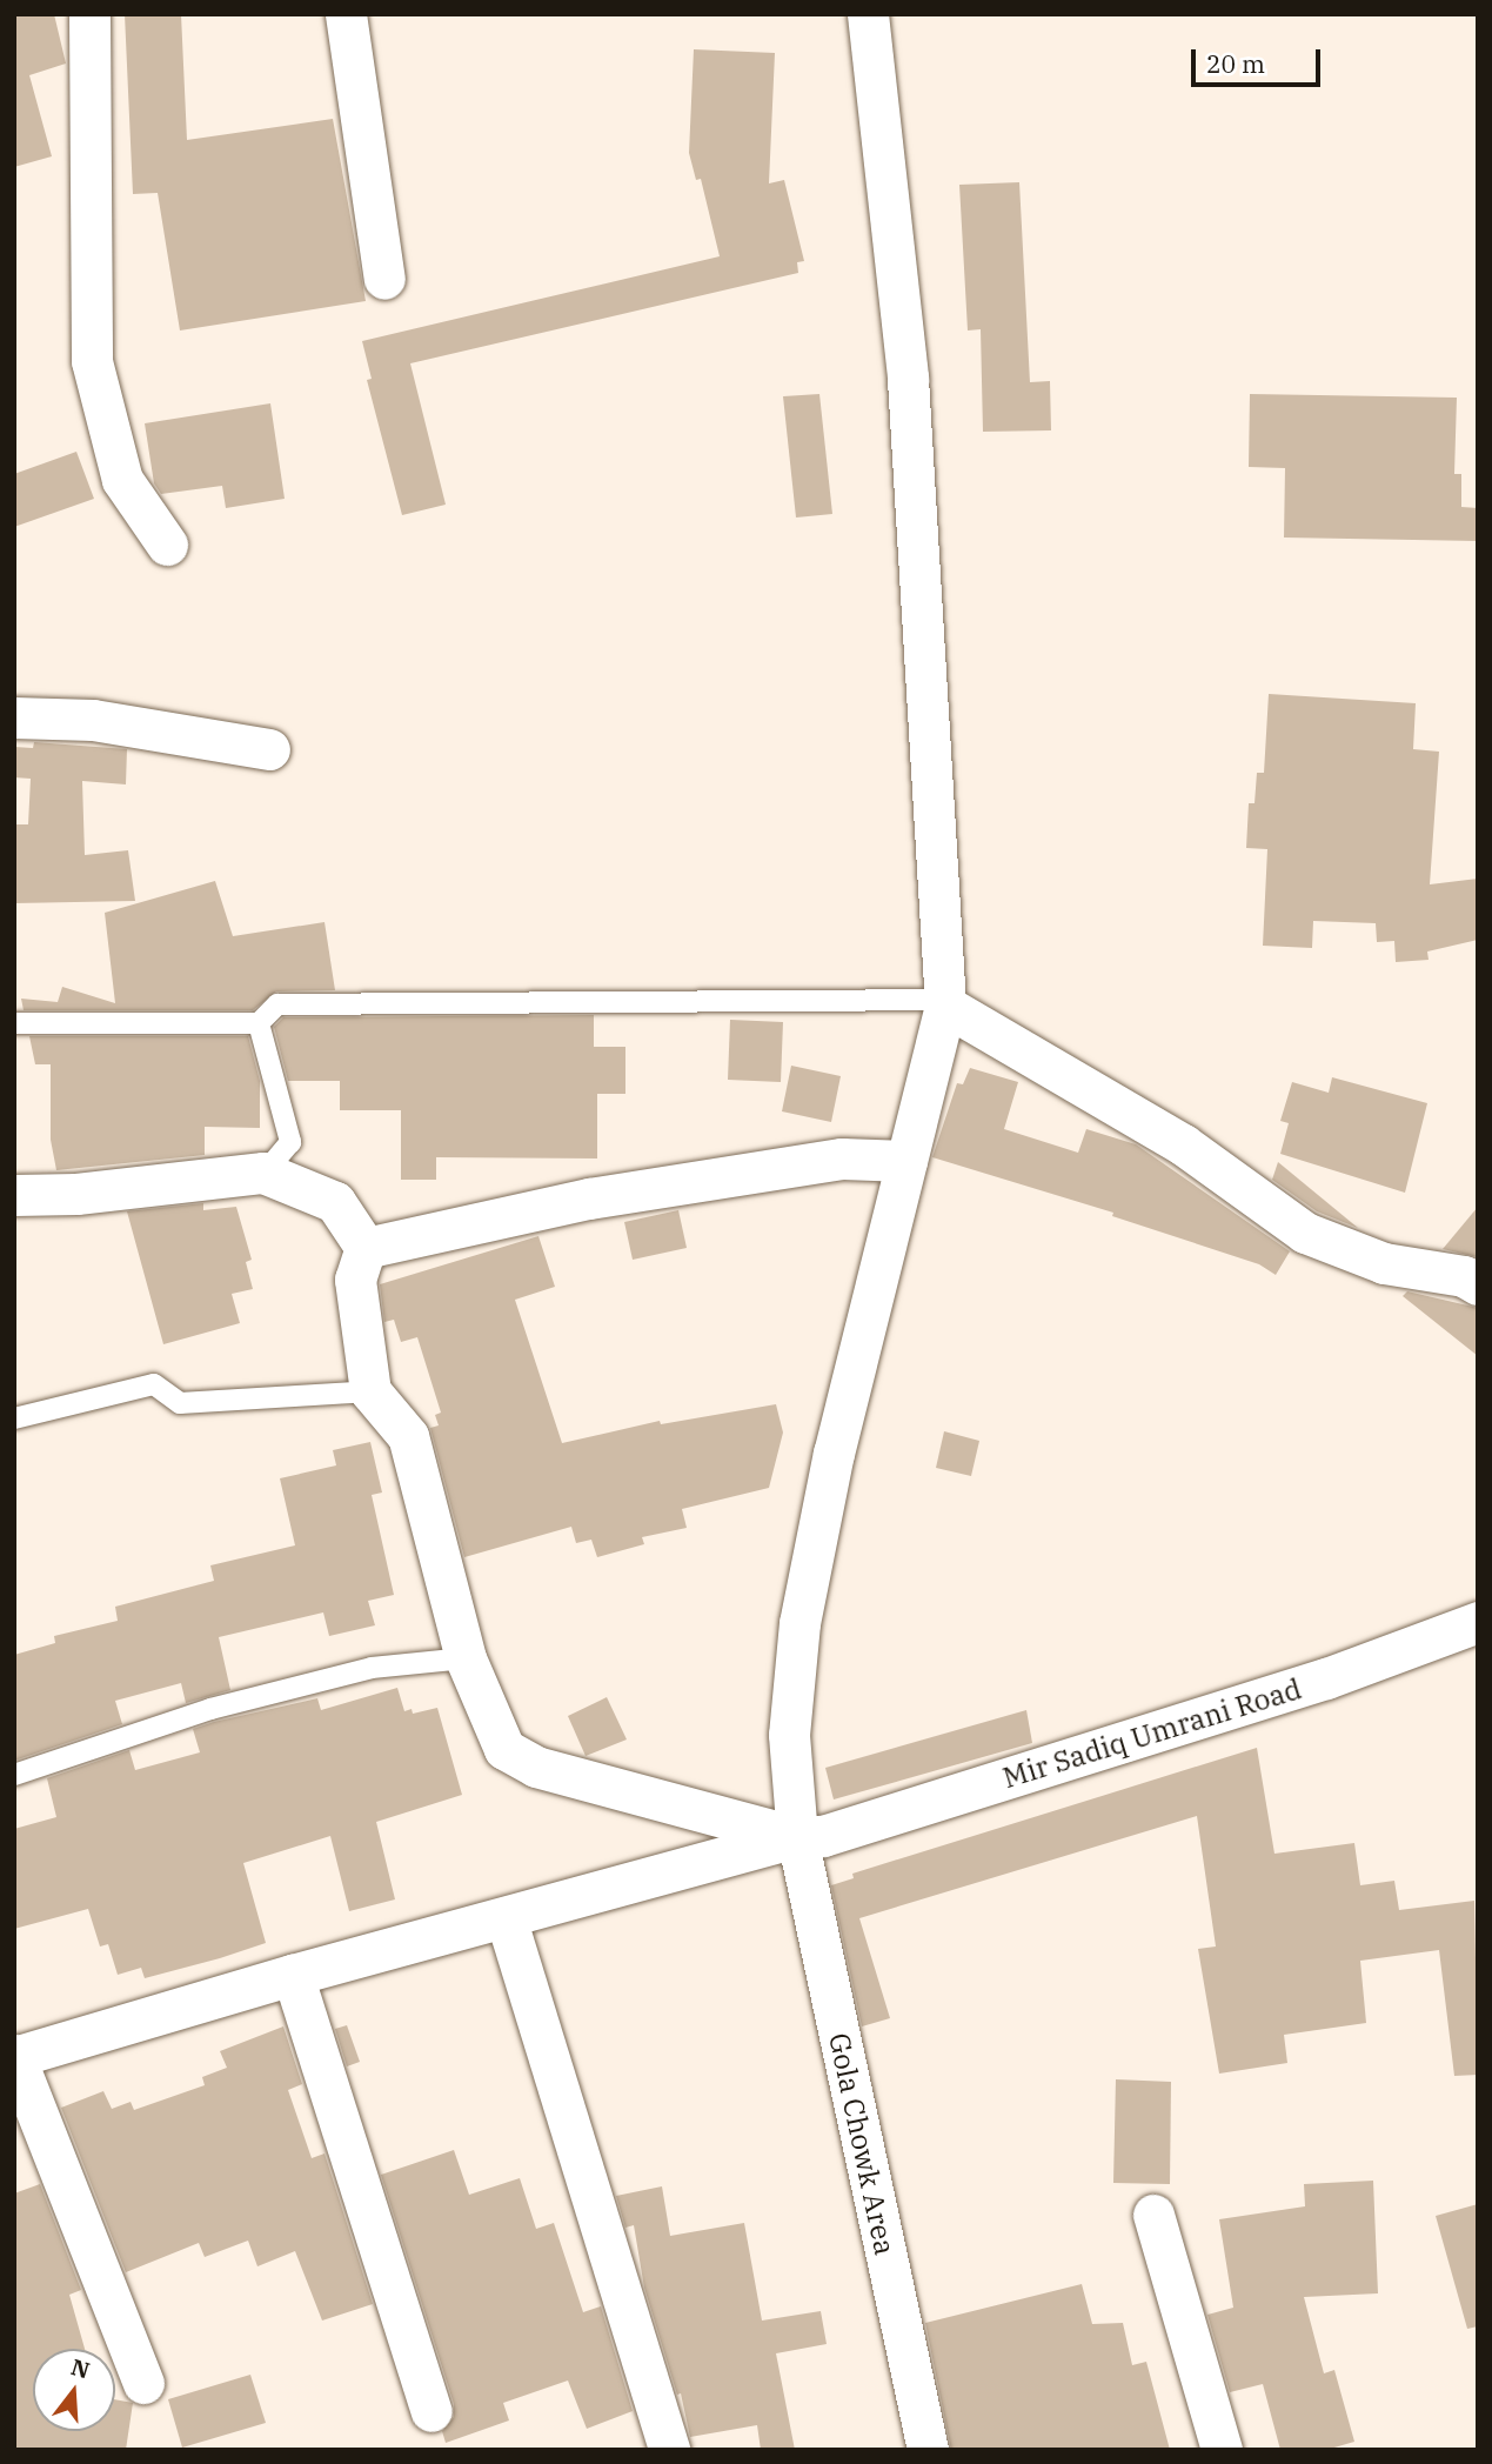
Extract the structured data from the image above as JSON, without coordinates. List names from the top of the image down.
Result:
{
  "streets": {
    "street": ["Mir Sadiq Umrani Road", "Gola Chowk Area"]
  },
  "crossings": [
    ["Mir Sadiq Umrani Road", "Gola Chowk Area"]
  ],
  "scale_bar": "20 m",
  "north": "top"
}
